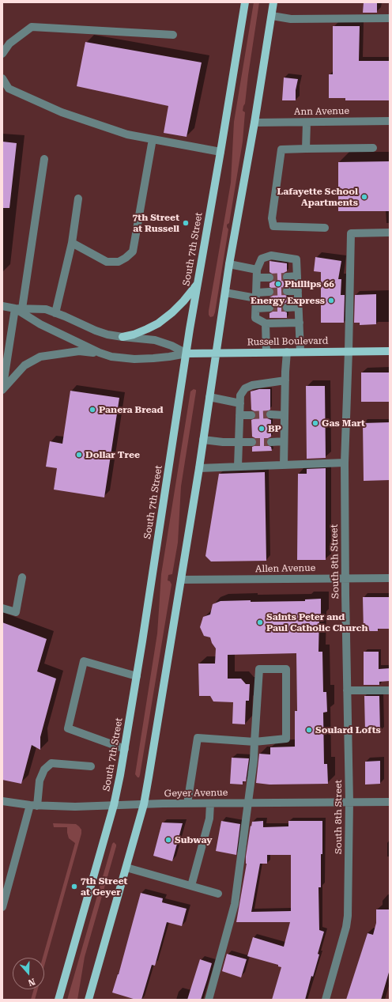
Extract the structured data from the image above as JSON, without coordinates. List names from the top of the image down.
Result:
{
  "streets": {
    "main road": ["South 7th Street", "Russell Boulevard"],
    "street": [
      "Ann Avenue",
      "South 8th Street",
      "Allen Avenue",
      "Geyer Avenue"
    ]
  },
  "crossings": [
    ["South 7th Street", "Russell Boulevard"],
    ["South 7th Street", "Geyer Avenue"],
    ["Russell Boulevard", "South 8th Street"],
    ["South 8th Street", "Allen Avenue"],
    ["South 8th Street", "Geyer Avenue"]
  ],
  "places": [
    "Lafayette School Apartments",
    "7th Street at Russell",
    "Phillips 66",
    "Energy Express",
    "Panera Bread",
    "Gas Mart",
    "BP",
    "Dollar Tree",
    "Saints Peter and Paul Catholic Church",
    "Soulard Lofts",
    "Subway",
    "7th Street at Geyer"
  ],
  "north": "bottom"
}
